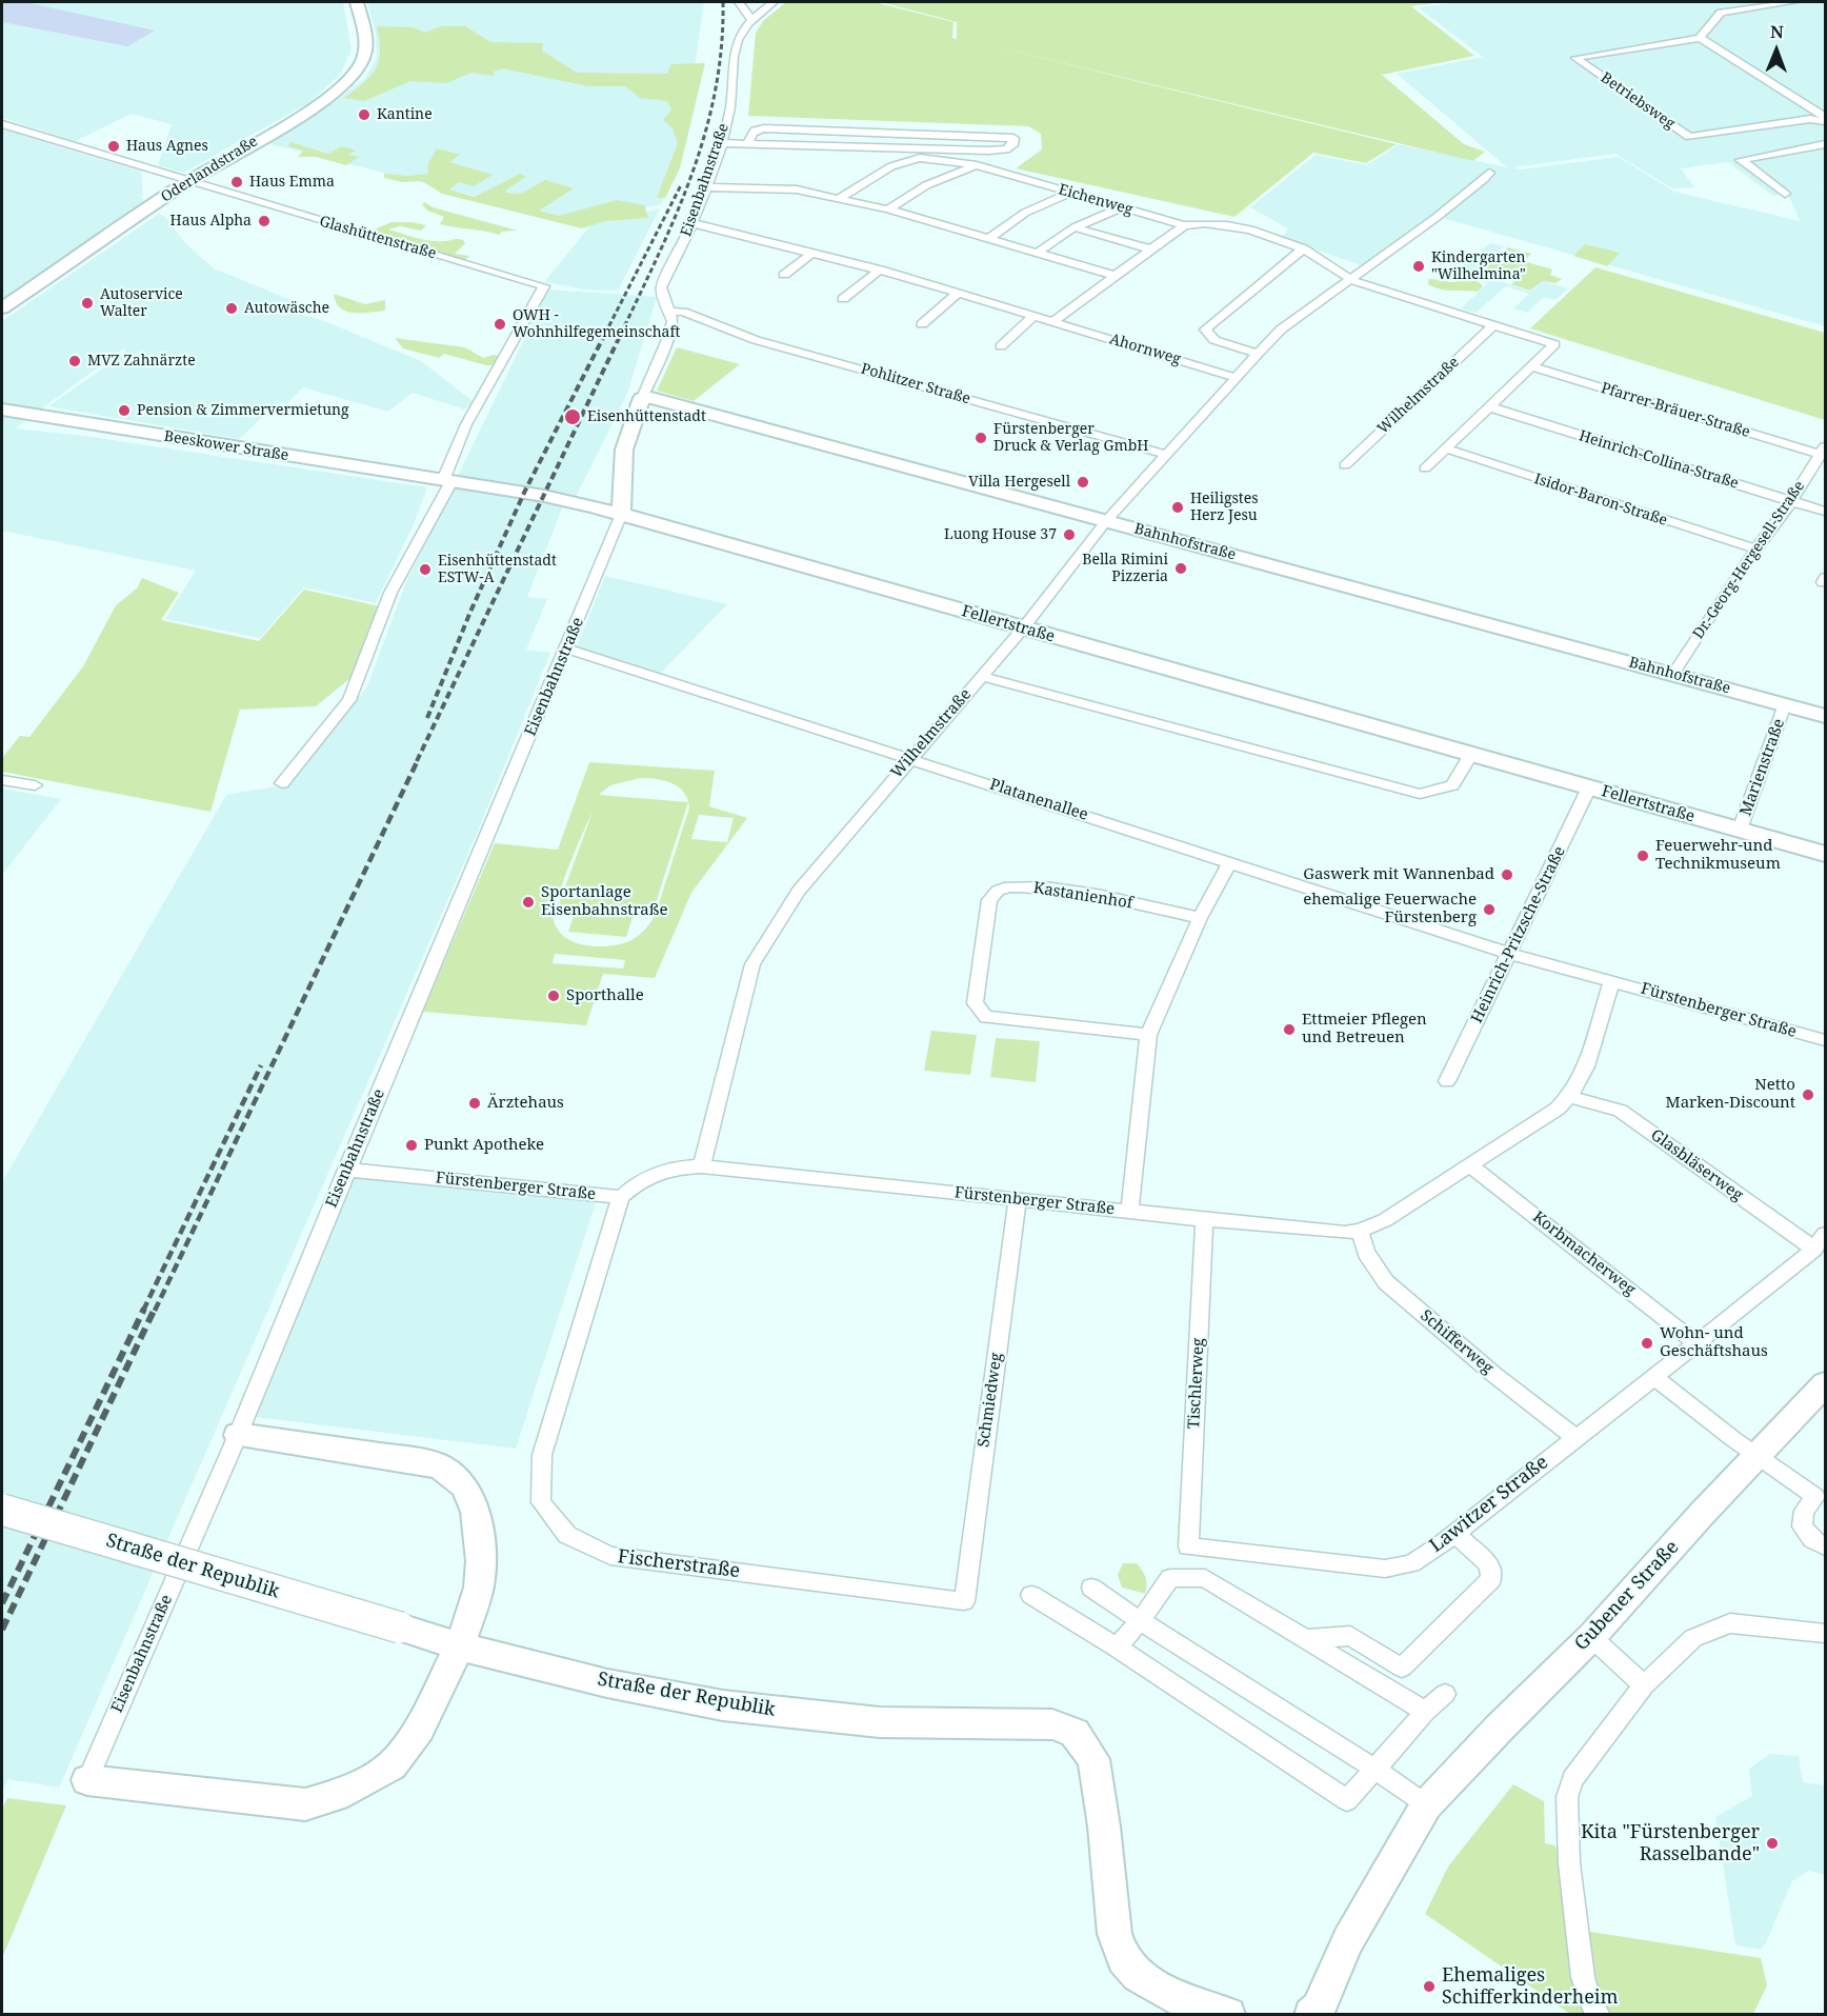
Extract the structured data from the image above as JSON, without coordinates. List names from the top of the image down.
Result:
{
  "streets": {
    "street": [
      "Betriebsweg",
      "Oderlandstraße",
      "Eisenbahnstraße",
      "Eichenweg",
      "Glashüttenstraße",
      "Ahornweg",
      "Pohlitzer Straße",
      "Wilhelmstraße",
      "Pfarrer-Bräuer-Straße",
      "Beeskower Straße",
      "Heinrich-Collina-Straße",
      "Isidor-Baron-Straße",
      "Bahnhofstraße",
      "Dr.-Georg-Hergesell-Straße",
      "Fellertstraße",
      "Marienstraße",
      "Platanenallee",
      "Kastanienhof",
      "Heinrich-Pritzsche-Straße",
      "Fürstenberger Straße",
      "Glasbläserweg",
      "Korbmacherweg",
      "Schifferweg",
      "Tischlerweg",
      "Schmiedweg",
      "Lawitzer Straße",
      "Fischerstraße",
      "Straße der Republik",
      "Gubener Straße"
    ]
  },
  "crossings": [
    ["Oderlandstraße", "Glashüttenstraße"],
    ["Eisenbahnstraße", "Ahornweg"],
    ["Eisenbahnstraße", "Pohlitzer Straße"],
    ["Eisenbahnstraße", "Bahnhofstraße"],
    ["Eisenbahnstraße", "Fellertstraße"],
    ["Eisenbahnstraße", "Platanenallee"],
    ["Eisenbahnstraße", "Fürstenberger Straße"],
    ["Eichenweg", "Wilhelmstraße"],
    ["Glashüttenstraße", "Beeskower Straße"],
    ["Ahornweg", "Wilhelmstraße"],
    ["Pohlitzer Straße", "Wilhelmstraße"],
    ["Wilhelmstraße", "Bahnhofstraße"],
    ["Wilhelmstraße", "Fellertstraße"],
    ["Wilhelmstraße", "Platanenallee"],
    ["Wilhelmstraße", "Fürstenberger Straße"],
    ["Pfarrer-Bräuer-Straße", "Dr.-Georg-Hergesell-Straße"],
    ["Beeskower Straße", "Fellertstraße"],
    ["Heinrich-Collina-Straße", "Dr.-Georg-Hergesell-Straße"],
    ["Isidor-Baron-Straße", "Dr.-Georg-Hergesell-Straße"],
    ["Bahnhofstraße", "Dr.-Georg-Hergesell-Straße"],
    ["Bahnhofstraße", "Marienstraße"],
    ["Fellertstraße", "Marienstraße"],
    ["Fellertstraße", "Heinrich-Pritzsche-Straße"],
    ["Platanenallee", "Heinrich-Pritzsche-Straße"],
    ["Platanenallee", "Fürstenberger Straße"],
    ["Heinrich-Pritzsche-Straße", "Fürstenberger Straße"],
    ["Fürstenberger Straße", "Glasbläserweg"],
    ["Fürstenberger Straße", "Korbmacherweg"],
    ["Fürstenberger Straße", "Schifferweg"],
    ["Fürstenberger Straße", "Tischlerweg"],
    ["Fürstenberger Straße", "Schmiedweg"],
    ["Fürstenberger Straße", "Fischerstraße"],
    ["Glasbläserweg", "Lawitzer Straße"],
    ["Korbmacherweg", "Lawitzer Straße"],
    ["Schifferweg", "Lawitzer Straße"],
    ["Tischlerweg", "Lawitzer Straße"],
    ["Schmiedweg", "Fischerstraße"]
  ],
  "places": [
    "Kantine",
    "Haus Agnes",
    "Haus Emma",
    "Haus Alpha",
    "Kindergarten \"Wilhelmina\"",
    "Autoservice Walter",
    "Autowäsche",
    "OWH - Wohnhilfegemeinschaft",
    "MVZ Zahnärzte",
    "Pension & Zimmervermietung",
    "Eisenhüttenstadt",
    "Fürstenberger Druck & Verlag GmbH",
    "Villa Hergesell",
    "Heiligstes Herz Jesu",
    "Luong House 37",
    "Bella Rimini Pizzeria",
    "Eisenhüttenstadt ESTW-A",
    "Feuerwehr-und Technikmuseum",
    "Gaswerk mit Wannenbad",
    "Sportanlage Eisenbahnstraße",
    "ehemalige Feuerwache Fürstenberg",
    "Sporthalle",
    "Ettmeier Pflegen und Betreuen",
    "Netto Marken-Discount",
    "Ärztehaus",
    "Punkt Apotheke",
    "Wohn- und Geschäftshaus",
    "Kita \"Fürstenberger Rasselbande\"",
    "Ehemaliges Schifferkinderheim"
  ],
  "north": "top"
}
